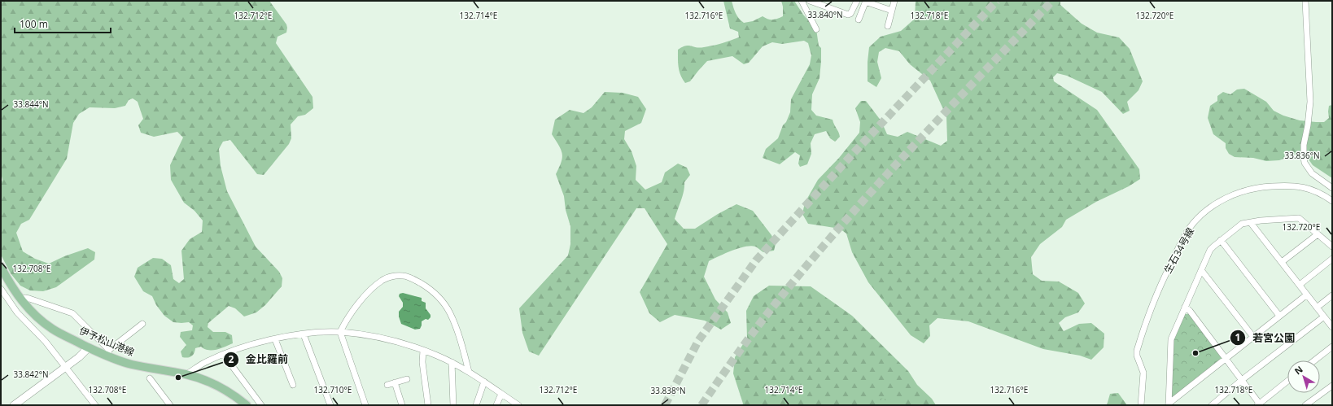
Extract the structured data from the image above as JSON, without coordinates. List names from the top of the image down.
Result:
{
  "streets": {
    "main road": ["伊予松山港線"],
    "street": ["生石34号線"]
  },
  "places": ["若宮公園", "金比羅前"],
  "scale_bar": "100 m",
  "north": "top left",
  "coordinates": [
    "33.840°N",
    "132.712°E",
    "132.720°E",
    "132.714°E",
    "132.716°E",
    "132.718°E",
    "33.844°N",
    "33.836°N",
    "132.708°E",
    "33.842°N",
    "132.710°E",
    "33.838°N"
  ]
}
